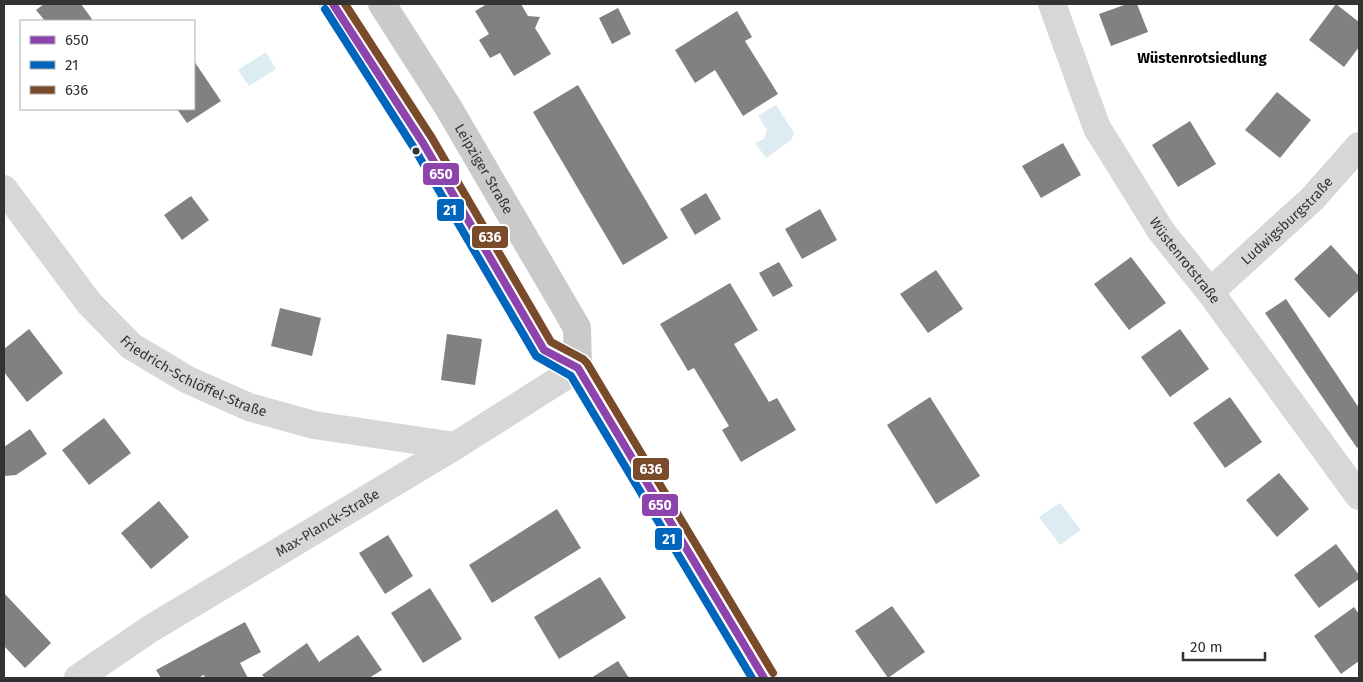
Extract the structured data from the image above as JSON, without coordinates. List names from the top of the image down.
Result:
{
  "streets": {
    "main road": ["Leipziger Straße"],
    "street": [
      "Ludwigsburgstraße",
      "Wüstenrotstraße",
      "Friedrich-Schlöffel-Straße",
      "Max-Planck-Straße"
    ]
  },
  "crossings": [
    ["Leipziger Straße", "Max-Planck-Straße"],
    ["Ludwigsburgstraße", "Wüstenrotstraße"],
    ["Friedrich-Schlöffel-Straße", "Max-Planck-Straße"]
  ],
  "districts": ["Wüstenrotsiedlung"],
  "lines": ["transit line 650", "transit line 636", "transit line 21"],
  "legend": ["650", "21", "636"],
  "scale_bar": "20 m"
}
